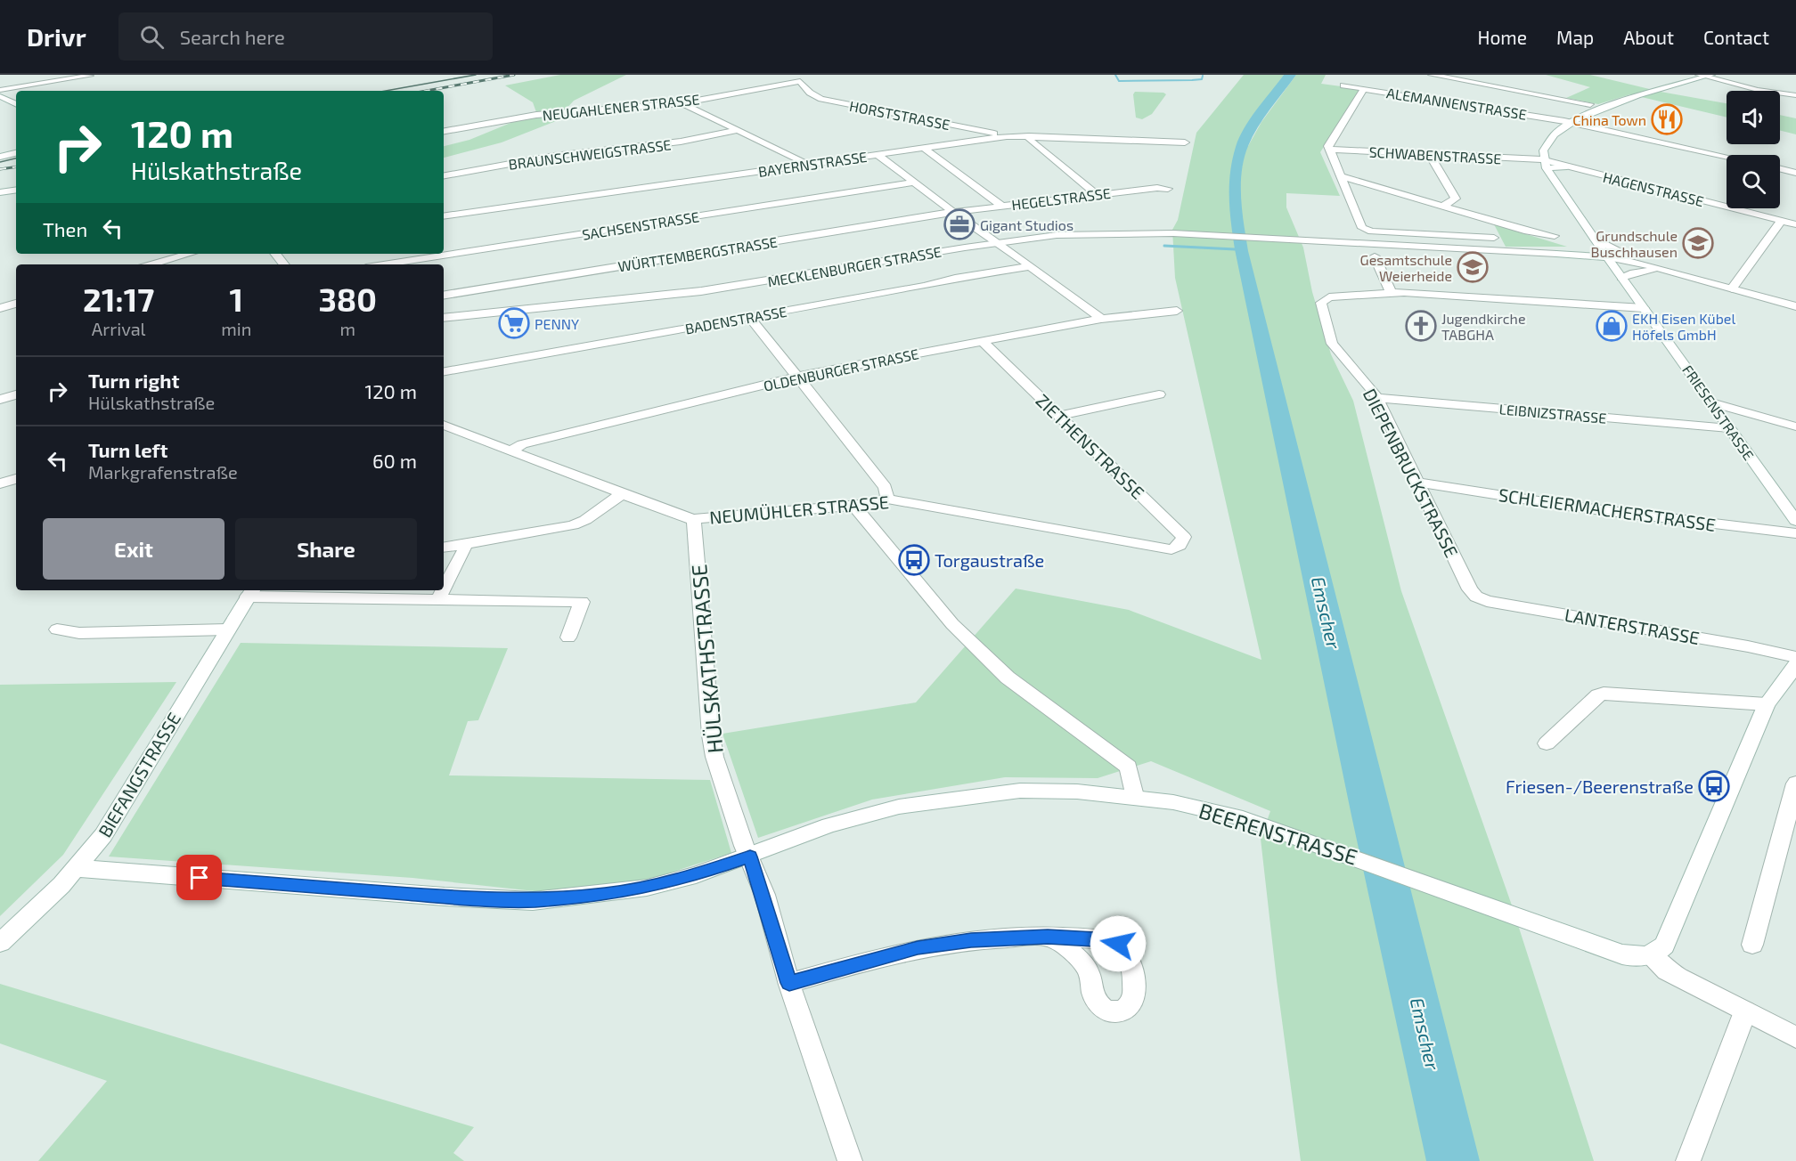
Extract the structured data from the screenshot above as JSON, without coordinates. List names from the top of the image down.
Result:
{
  "streets": {
    "street": [
      "ALEMANNENSTRASSE",
      "NEUGAHLENER STRASSE",
      "HORSTSTRASSE",
      "BRAUNSCHWEIGSTRASSE",
      "SCHWABENSTRASSE",
      "BAYERNSTRASSE",
      "HAGENSTRASSE",
      "HEGELSTRASSE",
      "SACHSENSTRASSE",
      "WÜRTTEMBERGSTRASSE",
      "MECKLENBURGER STRASSE",
      "BADENSTRASSE",
      "OLDENBURGER STRASSE",
      "FRIESENSTRASSE",
      "LEIBNIZSTRASSE",
      "ZIETHENSTRASSE",
      "DIEPENBRUCKSTRASSE",
      "NEUMÜHLER STRASSE",
      "SCHLEIERMACHERSTRASSE",
      "LANTERSTRASSE",
      "HÜLSKATHSTRASSE",
      "BIEFANGSTRASSE",
      "BEERENSTRASSE"
    ]
  },
  "crossings": [
    ["NEUGAHLENER STRASSE", "HORSTSTRASSE"],
    ["HORSTSTRASSE", "BAYERNSTRASSE"],
    ["SCHWABENSTRASSE", "HAGENSTRASSE"],
    ["SCHWABENSTRASSE", "FRIESENSTRASSE"],
    ["HAGENSTRASSE", "FRIESENSTRASSE"],
    ["HEGELSTRASSE", "WÜRTTEMBERGSTRASSE"],
    ["MECKLENBURGER STRASSE", "FRIESENSTRASSE"],
    ["OLDENBURGER STRASSE", "ZIETHENSTRASSE"],
    ["OLDENBURGER STRASSE", "NEUMÜHLER STRASSE"],
    ["FRIESENSTRASSE", "LEIBNIZSTRASSE"],
    ["LEIBNIZSTRASSE", "DIEPENBRUCKSTRASSE"],
    ["ZIETHENSTRASSE", "NEUMÜHLER STRASSE"],
    ["DIEPENBRUCKSTRASSE", "SCHLEIERMACHERSTRASSE"],
    ["DIEPENBRUCKSTRASSE", "LANTERSTRASSE"],
    ["NEUMÜHLER STRASSE", "HÜLSKATHSTRASSE"],
    ["HÜLSKATHSTRASSE", "BEERENSTRASSE"],
    ["BIEFANGSTRASSE", "BEERENSTRASSE"]
  ],
  "water": ["Emscher"],
  "places": {
    "restaurant": ["China Town"],
    "office": ["Gigant Studios"],
    "school or university": ["Grundschule Buschhausen", "Gesamtschule Weierheide"],
    "supermarket": ["PENNY"],
    "church": ["Jugendkirche TABGHA"],
    "shop": ["EKH Eisen Kübel Höfels GmbH"],
    "bus stop": ["Torgaustraße", "Friesen-/Beerenstraße"]
  },
  "page": {
    "header": "Drivr",
    "search": "Search here",
    "nav": [
      "Home",
      "Map",
      "About",
      "Contact"
    ],
    "turn": ["120 m", "Hülskathstraße"],
    "then": "Then",
    "eta": [
      "21:17",
      "Arrival",
      "1",
      "min",
      "380",
      "m"
    ],
    "list": [
      {
        "name": "Turn right",
        "note": "Hülskathstraße",
        "value": "120 m"
      },
      {
        "name": "Turn left",
        "note": "Markgrafenstraße",
        "value": "60 m"
      }
    ],
    "buttons": ["Exit", "Share"]
  }
}
